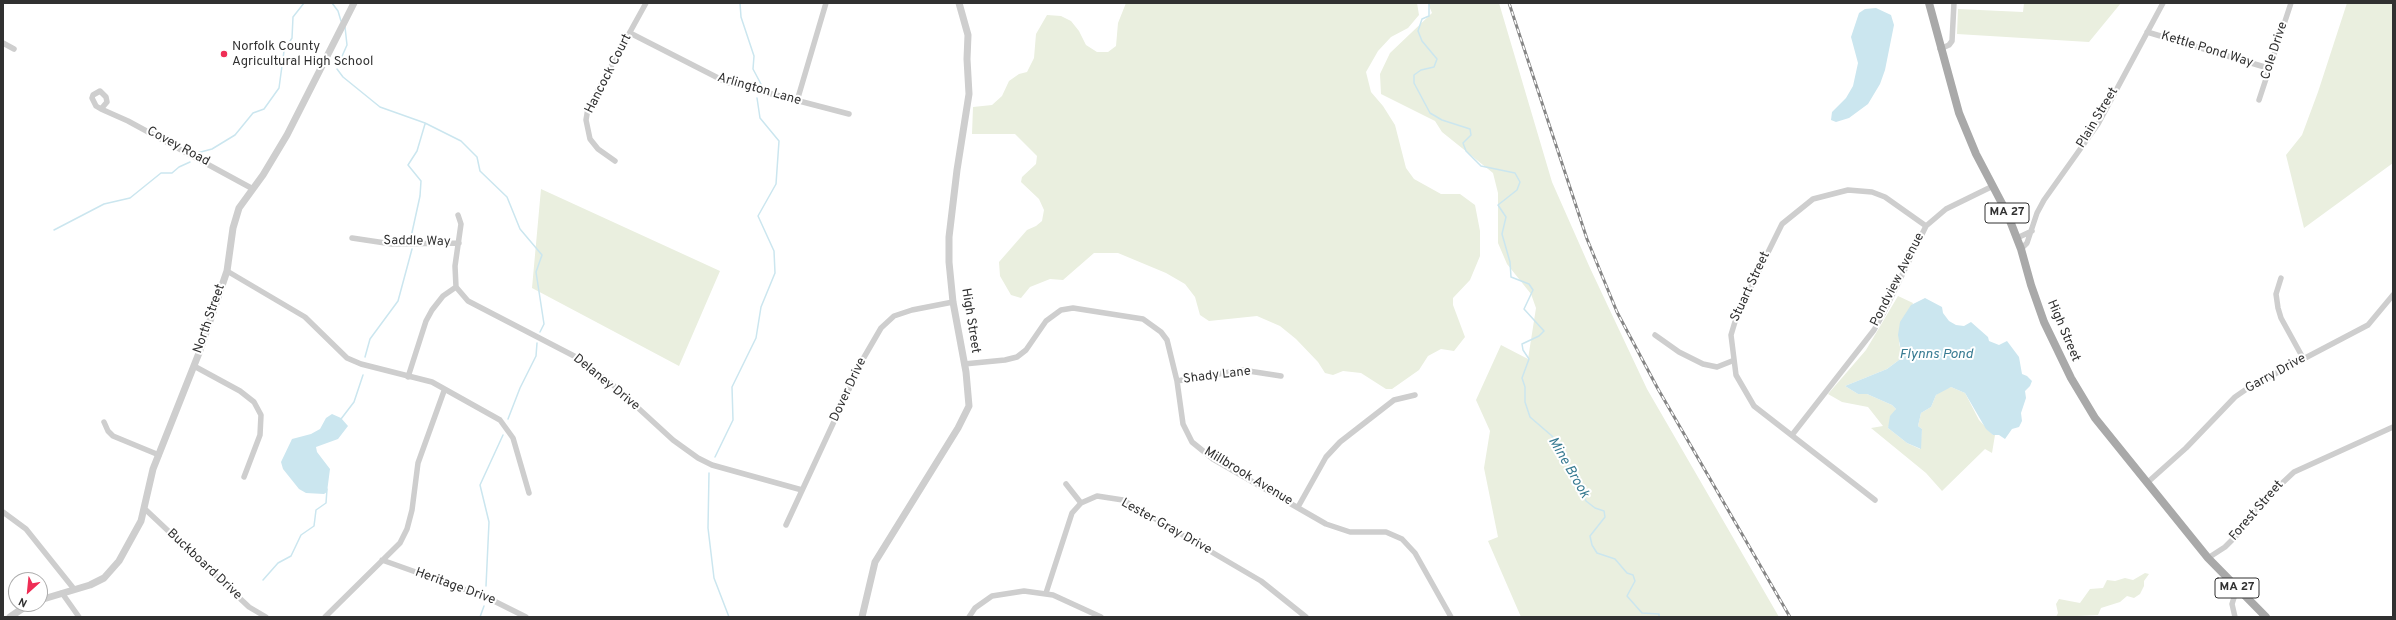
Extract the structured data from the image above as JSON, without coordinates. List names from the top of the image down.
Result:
{
  "streets": {
    "main road": ["MA 27", "High Street"],
    "street": [
      "Kettle Pond Way",
      "Cole Drive",
      "Hancock Court",
      "Arlington Lane",
      "Plain Street",
      "Covey Road",
      "Saddle Way",
      "Pondview Avenue",
      "Stuart Street",
      "North Street",
      "Garry Drive",
      "Shady Lane",
      "Delaney Drive",
      "Dover Drive",
      "Millbrook Avenue",
      "Forest Street",
      "Lester Gray Drive",
      "Buckboard Drive",
      "Heritage Drive"
    ]
  },
  "crossings": [
    ["Kettle Pond Way", "Cole Drive"],
    ["Kettle Pond Way", "Plain Street"],
    ["Hancock Court", "Arlington Lane"],
    ["Plain Street", "High Street"],
    ["Covey Road", "North Street"],
    ["Pondview Avenue", "Stuart Street"],
    ["Pondview Avenue", "High Street"],
    ["North Street", "Buckboard Drive"],
    ["High Street", "Garry Drive"],
    ["High Street", "Dover Drive"],
    ["High Street", "Millbrook Avenue"],
    ["High Street", "Forest Street"],
    ["Shady Lane", "Millbrook Avenue"],
    ["Delaney Drive", "Dover Drive"]
  ],
  "water": ["Flynns Pond", "Mine Brook"],
  "places": ["Norfolk County Agricultural High School"],
  "north": "bottom left"
}
